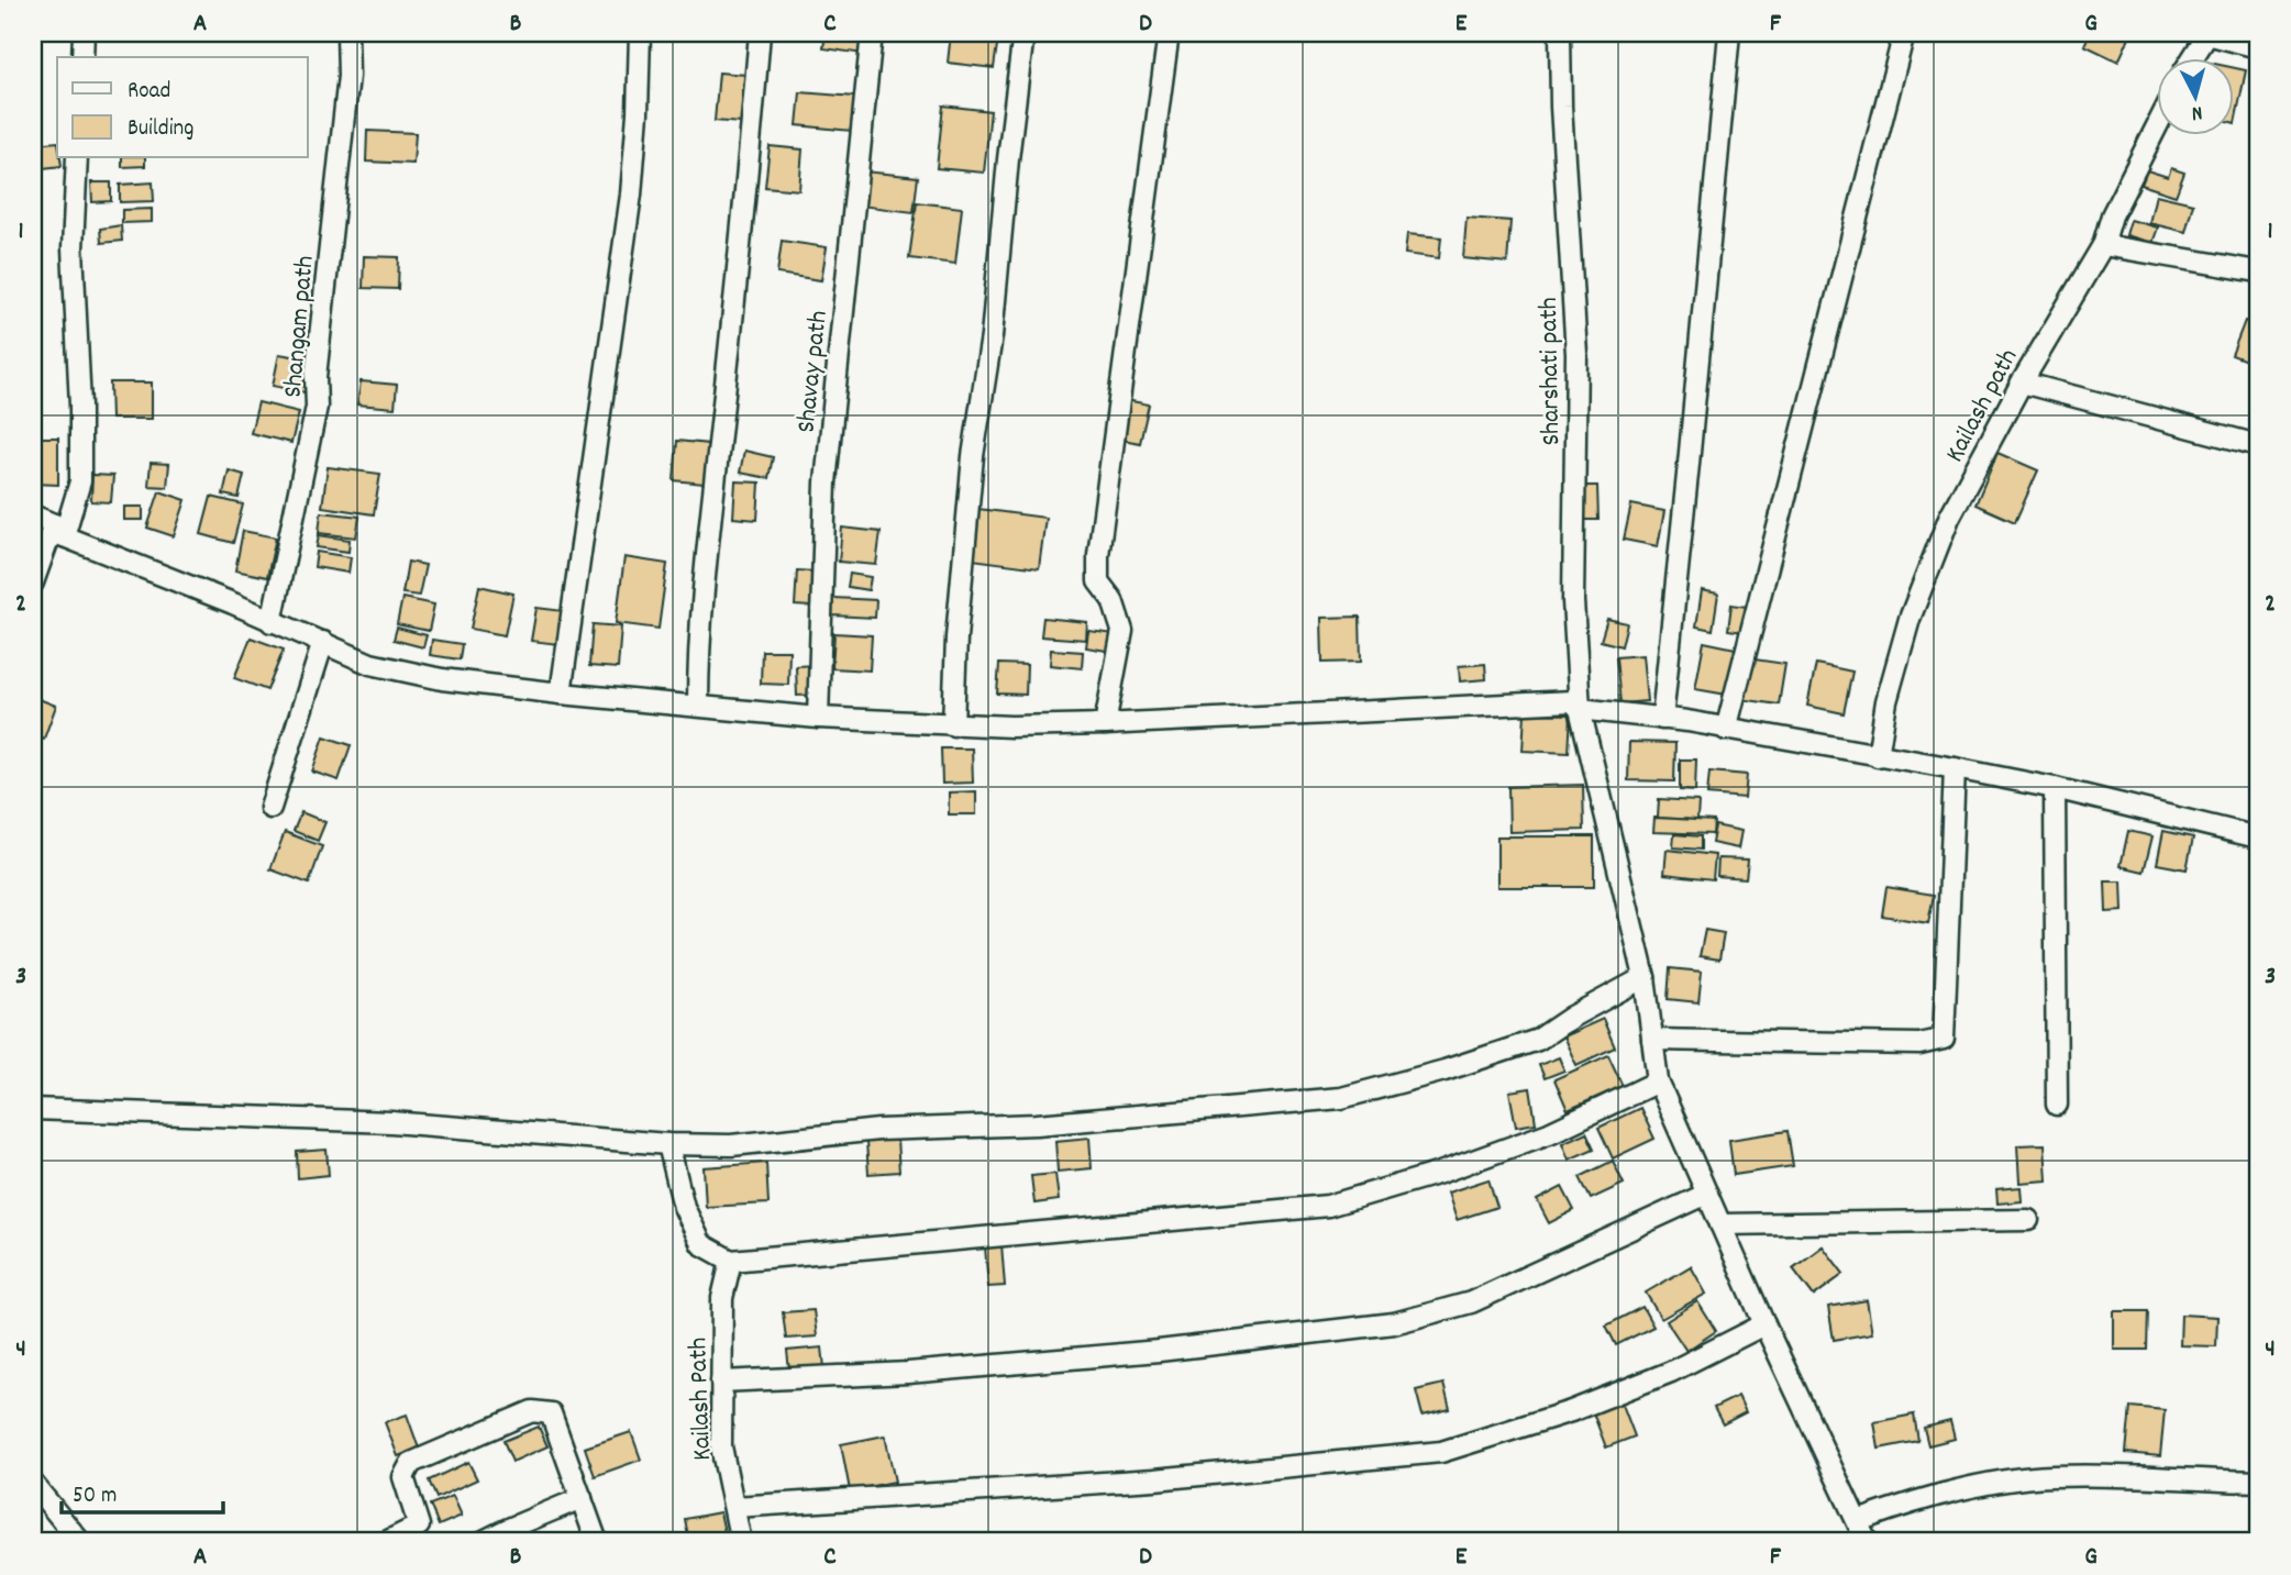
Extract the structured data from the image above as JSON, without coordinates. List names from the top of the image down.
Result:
{
  "streets": {
    "street": [
      "Shangam path",
      "Shavay path",
      "Sharshati path",
      "Kailash path",
      "Kailash Path"
    ]
  },
  "legend": ["Road", "Building"],
  "scale_bar": "50 m",
  "north": "bottom",
  "grid": {
    "columns": [
      "A",
      "B",
      "C",
      "D",
      "E",
      "F",
      "G"
    ],
    "rows": [
      "1",
      "2",
      "3",
      "4"
    ]
  }
}
